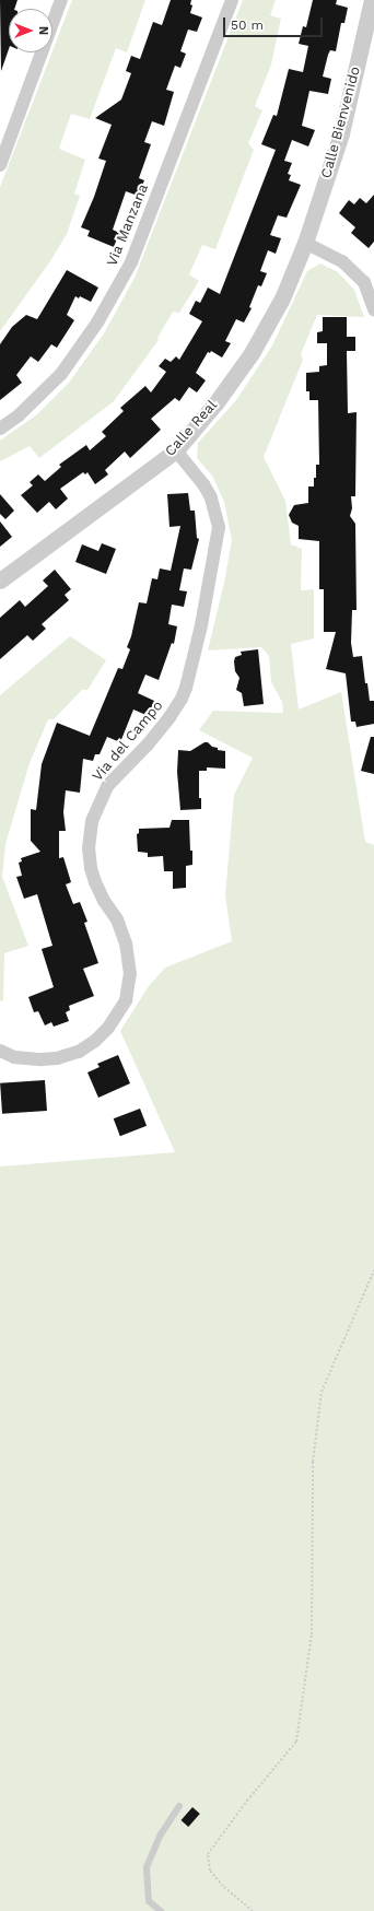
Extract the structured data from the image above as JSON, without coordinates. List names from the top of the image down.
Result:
{
  "streets": {
    "street": [
      "Calle Bienvenido",
      "Via Manzana",
      "Calle Real",
      "Via del Campo"
    ]
  },
  "crossings": [
    ["Calle Bienvenido", "Calle Real"],
    ["Calle Real", "Via del Campo"]
  ],
  "scale_bar": "50 m",
  "north": "right"
}
